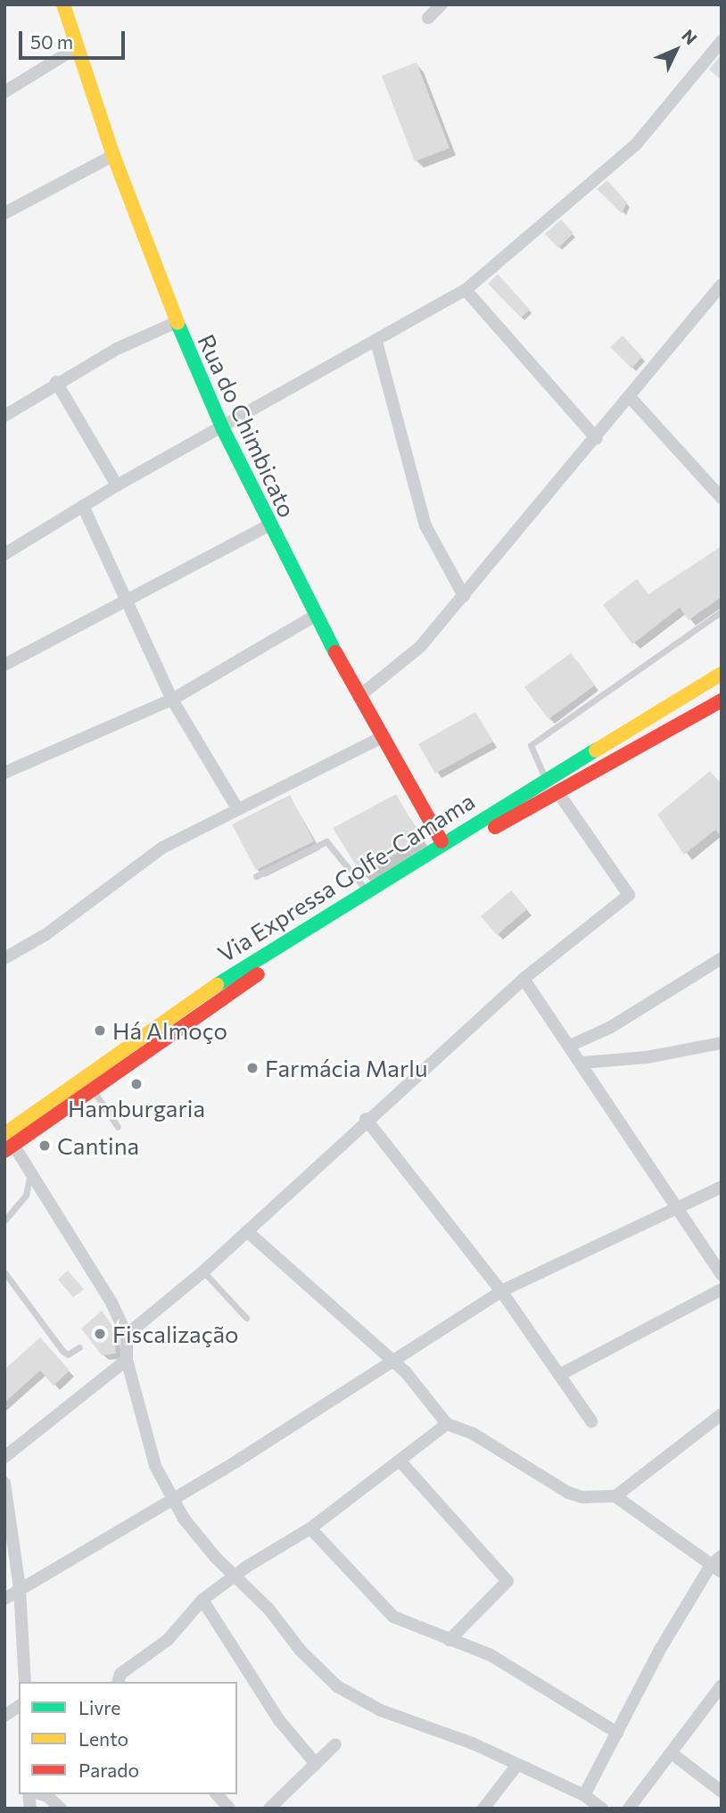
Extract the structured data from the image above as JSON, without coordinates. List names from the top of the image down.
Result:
{
  "streets": {
    "main road": ["Rua do Chimbicato", "Via Expressa Golfe-Camama"]
  },
  "crossings": [
    ["Rua do Chimbicato", "Via Expressa Golfe-Camama"]
  ],
  "places": [
    "Há Almoço",
    "Farmácia Marlu",
    "Hamburgaria",
    "Cantina",
    "Fiscalização"
  ],
  "legend": ["Livre", "Lento", "Parado"],
  "scale_bar": "50 m",
  "north": "top right"
}
